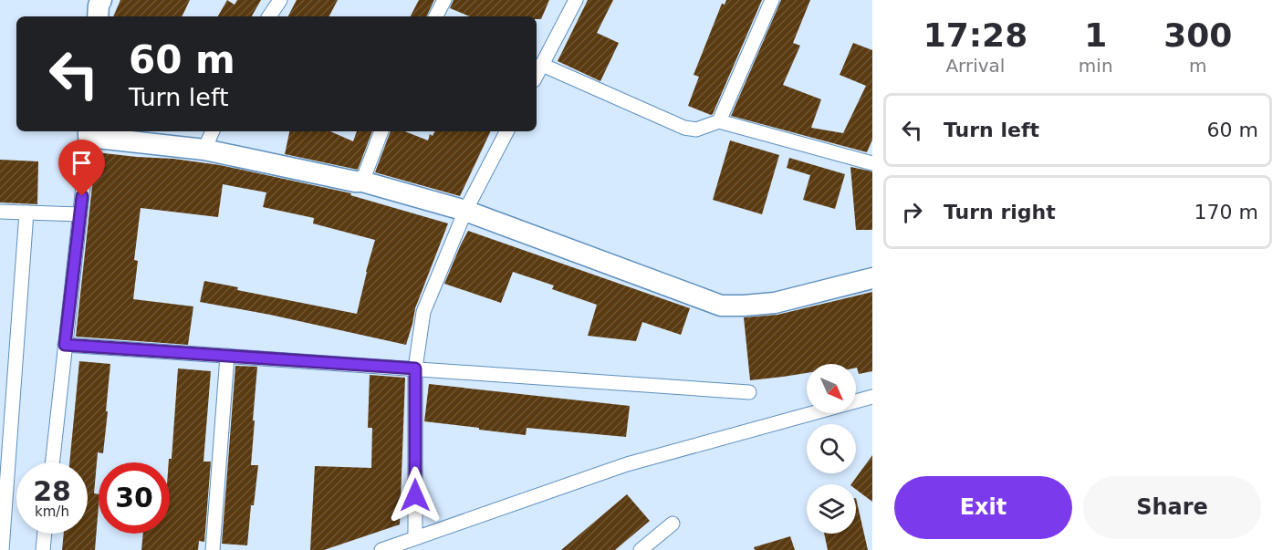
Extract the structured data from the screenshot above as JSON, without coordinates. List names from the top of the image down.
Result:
{
  "north": "bottom right",
  "page": {
    "eta": [
      "17:28",
      "Arrival",
      "1",
      "min",
      "300",
      "m"
    ],
    "turn": ["60 m", "Turn left"],
    "list": [
      {
        "name": "Turn left",
        "value": "60 m"
      },
      {
        "name": "Turn right",
        "value": "170 m"
      }
    ],
    "speed": "28 km/h",
    "limit": "30",
    "buttons": ["Exit", "Share"]
  }
}
